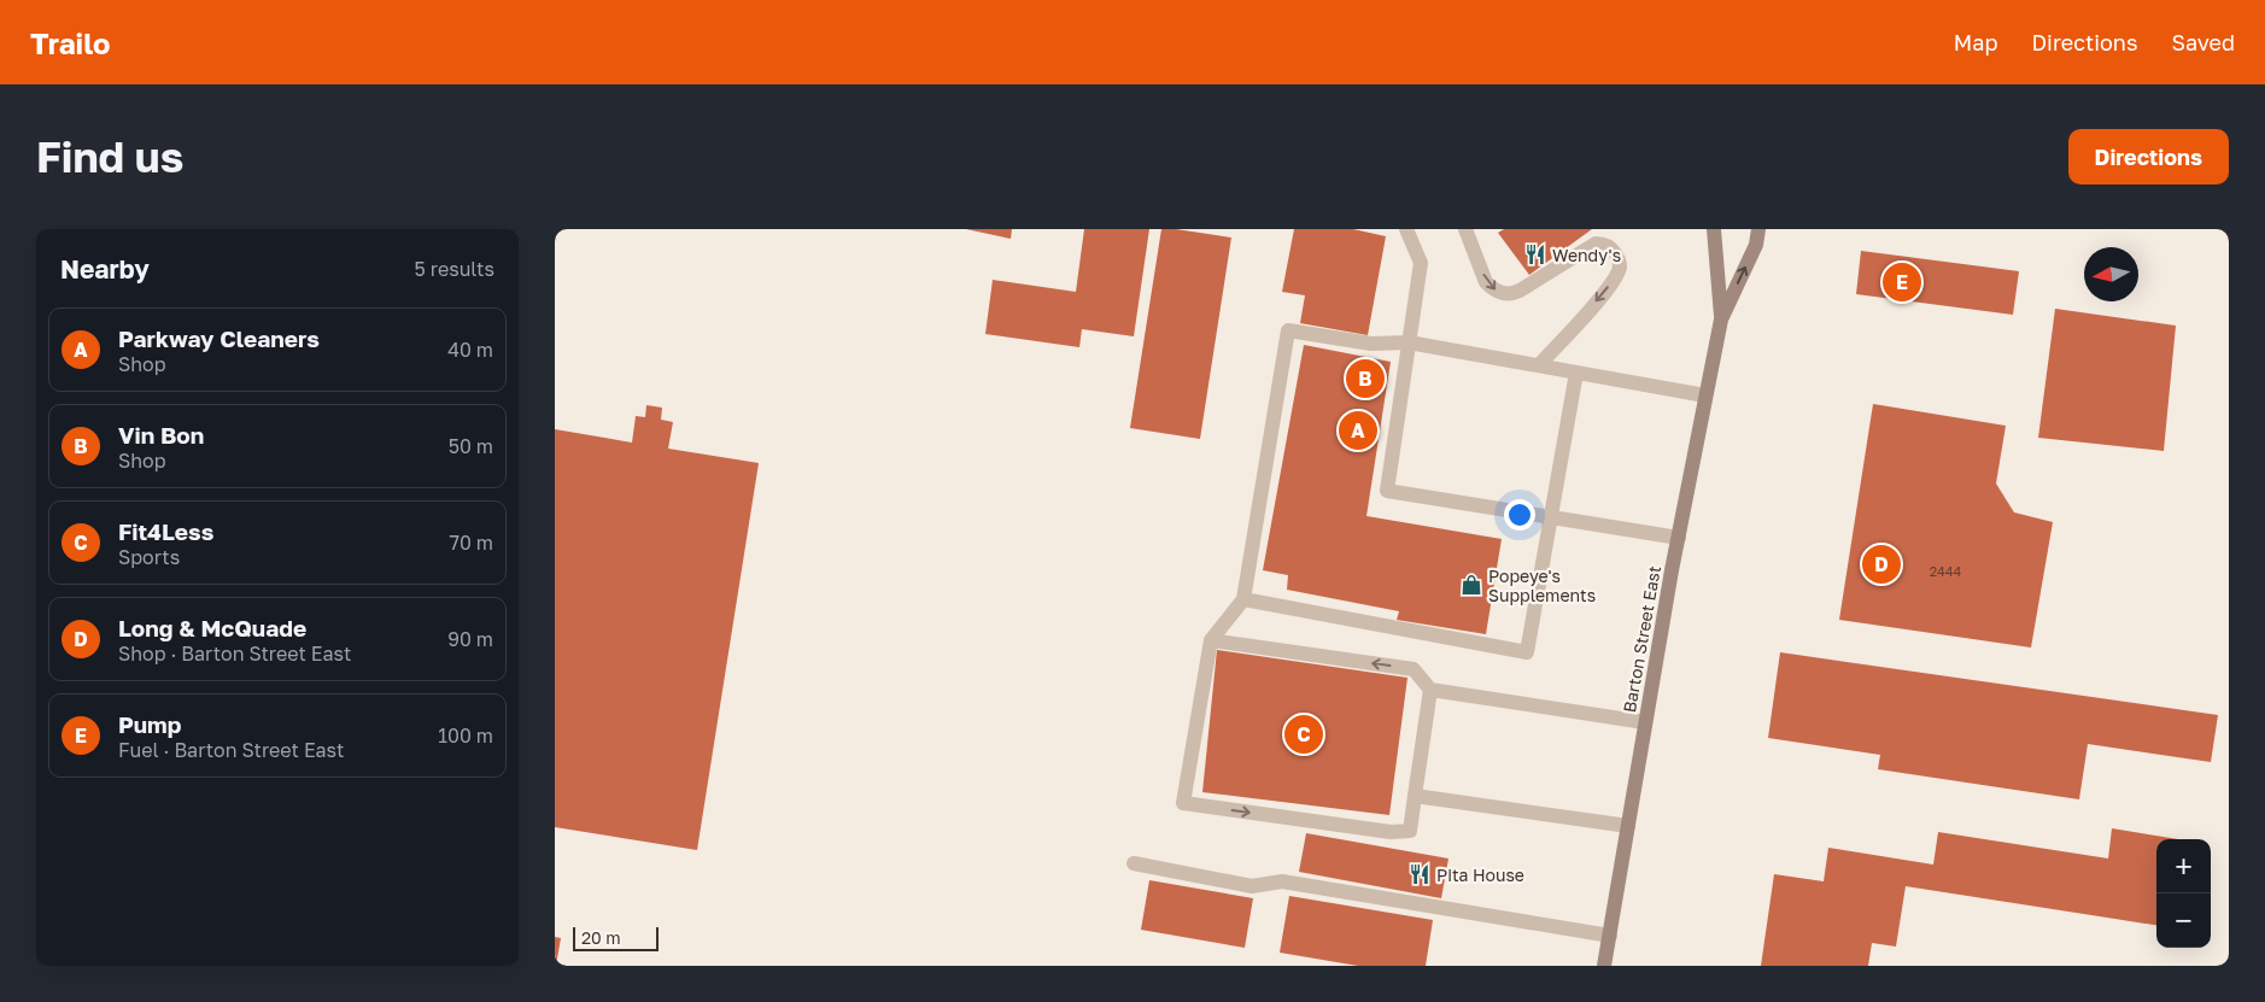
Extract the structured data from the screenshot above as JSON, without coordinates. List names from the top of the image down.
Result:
{
  "streets": {
    "main road": ["Barton Street East"]
  },
  "places": {
    "restaurant": ["Wendy's", "Pita House"],
    "shop": ["Popeye's Supplements"]
  },
  "house_numbers": ["2444"],
  "scale_bar": "20 m",
  "north": "left",
  "page": {
    "header": "Trailo",
    "nav": ["Map", "Directions", "Saved"],
    "buttons": "Directions",
    "title": "Find us",
    "heading": ["Nearby", "5 results"],
    "pins": [
      "E",
      "B",
      "A",
      "D",
      "C"
    ],
    "list": [
      {
        "mark": "A",
        "name": "Parkway Cleaners",
        "note": "Shop",
        "value": "40 m"
      },
      {
        "mark": "B",
        "name": "Vin Bon",
        "note": "Shop",
        "value": "50 m"
      },
      {
        "mark": "C",
        "name": "Fit4Less",
        "note": "Sports",
        "value": "70 m"
      },
      {
        "mark": "D",
        "name": "Long & McQuade",
        "note": "Shop · Barton Street East",
        "value": "90 m"
      },
      {
        "mark": "E",
        "name": "Pump",
        "note": "Fuel · Barton Street East",
        "value": "100 m"
      }
    ],
    "map_buttons": ["+", "−"],
    "scale": "20 m"
  }
}
